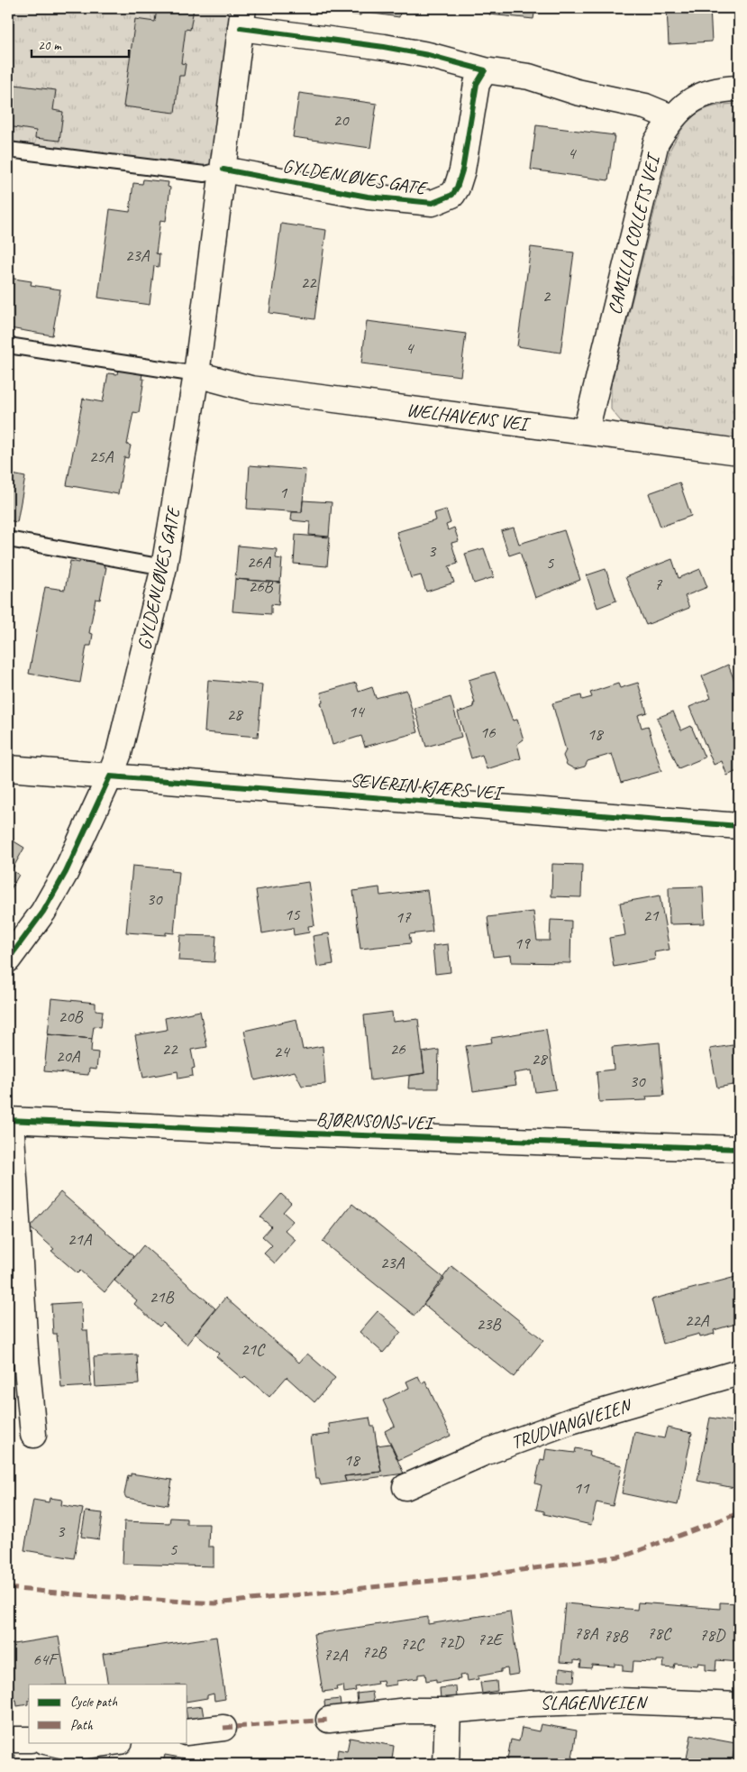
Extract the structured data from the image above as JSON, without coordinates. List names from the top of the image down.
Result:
{
  "streets": {
    "street": [
      "GYLDENLØVES GATE",
      "CAMILLA COLLETS VEI",
      "WELHAVENS VEI",
      "SEVERIN KJÆRS VEI",
      "BJØRNSONS VEI",
      "TRUDVANGVEIEN",
      "SLAGENVEIEN"
    ]
  },
  "crossings": [
    ["GYLDENLØVES GATE", "CAMILLA COLLETS VEI"],
    ["GYLDENLØVES GATE", "WELHAVENS VEI"],
    ["GYLDENLØVES GATE", "SEVERIN KJÆRS VEI"],
    ["CAMILLA COLLETS VEI", "WELHAVENS VEI"]
  ],
  "house_numbers": [
    "20",
    "4",
    "23A",
    "22",
    "2",
    "4",
    "25A",
    "1",
    "3",
    "26A",
    "5",
    "7",
    "26B",
    "14",
    "28",
    "16",
    "18",
    "30",
    "15",
    "21",
    "17",
    "19",
    "20B",
    "22",
    "26",
    "24",
    "20A",
    "28",
    "30",
    "21A",
    "23A",
    "21B",
    "22A",
    "23B",
    "21C",
    "18",
    "11",
    "3",
    "5",
    "78A",
    "78C",
    "78D",
    "78B",
    "72E",
    "72D",
    "72C",
    "72B",
    "72A",
    "64F"
  ],
  "legend": ["Cycle path", "Path"],
  "scale_bar": "20 m"
}
